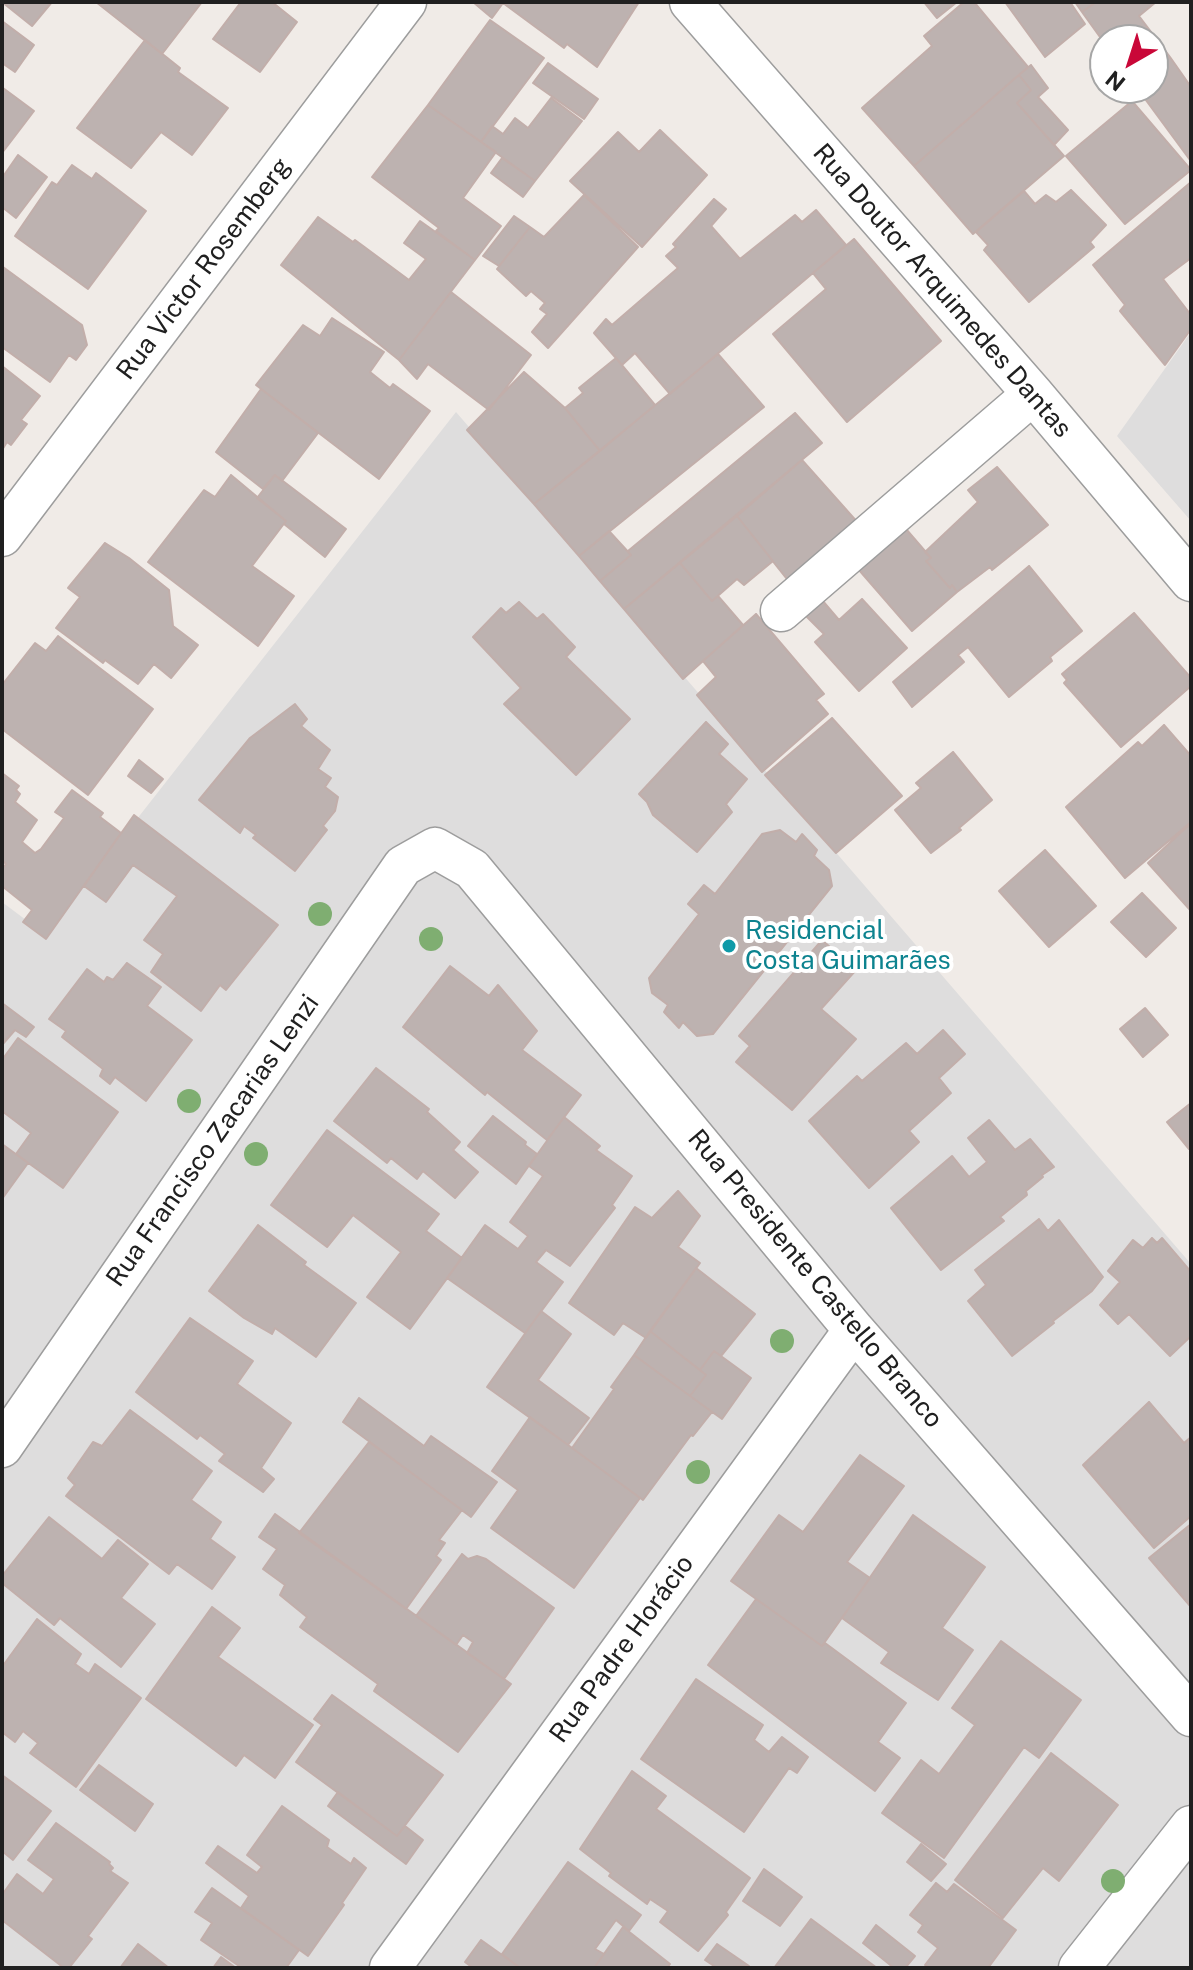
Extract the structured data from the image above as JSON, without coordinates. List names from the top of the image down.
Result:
{
  "streets": {
    "street": [
      "Rua Victor Rosemberg",
      "Rua Doutor Arquimedes Dantas",
      "Rua Francisco Zacarias Lenzi",
      "Rua Presidente Castello Branco",
      "Rua Padre Horácio"
    ]
  },
  "crossings": [
    ["Rua Francisco Zacarias Lenzi", "Rua Presidente Castello Branco"],
    ["Rua Presidente Castello Branco", "Rua Padre Horácio"]
  ],
  "places": ["Residencial Costa Guimarães"],
  "north": "bottom left"
}
